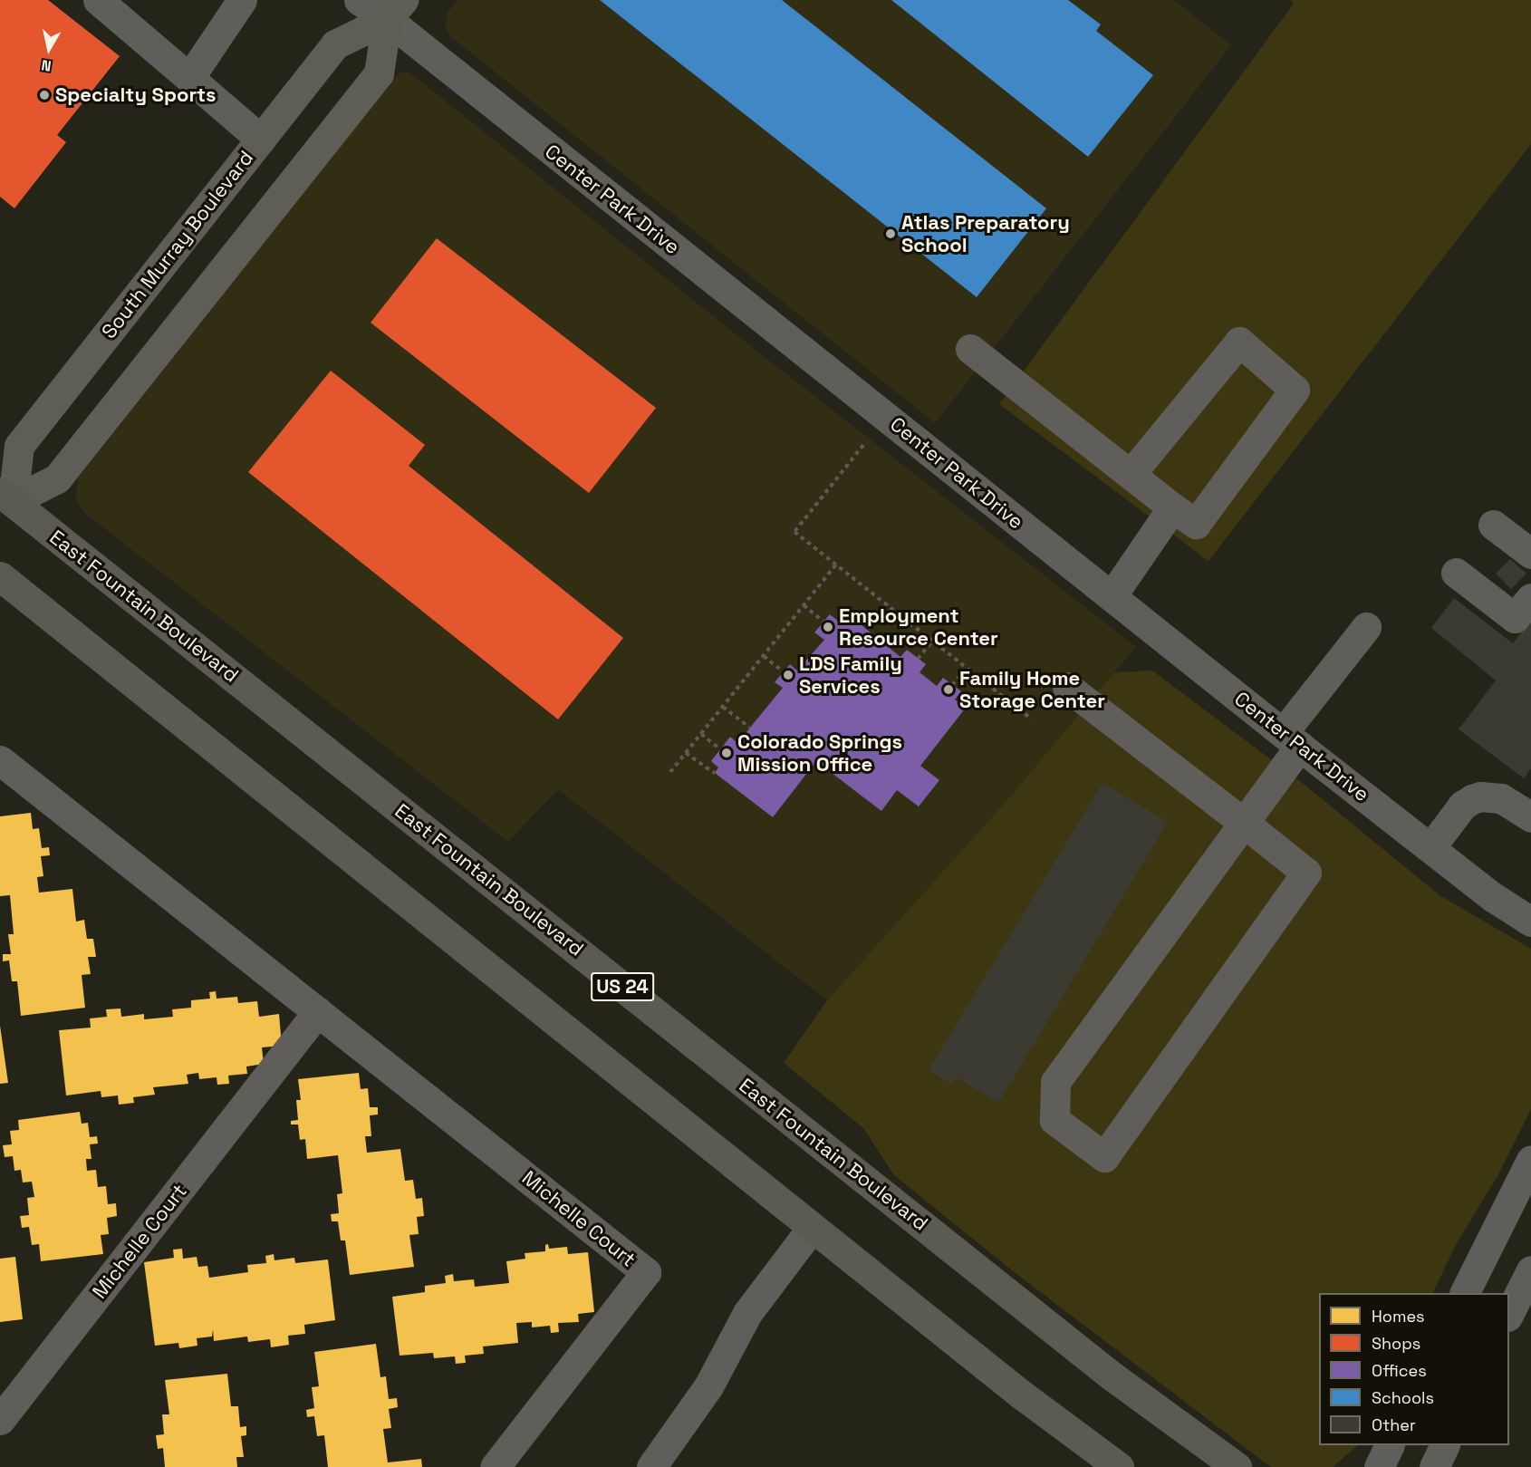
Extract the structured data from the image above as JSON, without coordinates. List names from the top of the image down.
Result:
{
  "streets": {
    "highway": ["East Fountain Boulevard", "US 24"],
    "main road": ["South Murray Boulevard"],
    "street": ["Center Park Drive", "Michelle Court"]
  },
  "crossings": [
    ["Center Park Drive", "South Murray Boulevard"],
    ["South Murray Boulevard", "East Fountain Boulevard"]
  ],
  "places": [
    "Specialty Sports",
    "Atlas Preparatory School",
    "Employment Resource Center",
    "LDS Family Services",
    "Family Home Storage Center",
    "Colorado Springs Mission Office"
  ],
  "legend": [
    "Homes",
    "Shops",
    "Offices",
    "Schools",
    "Other"
  ],
  "north": "bottom"
}
